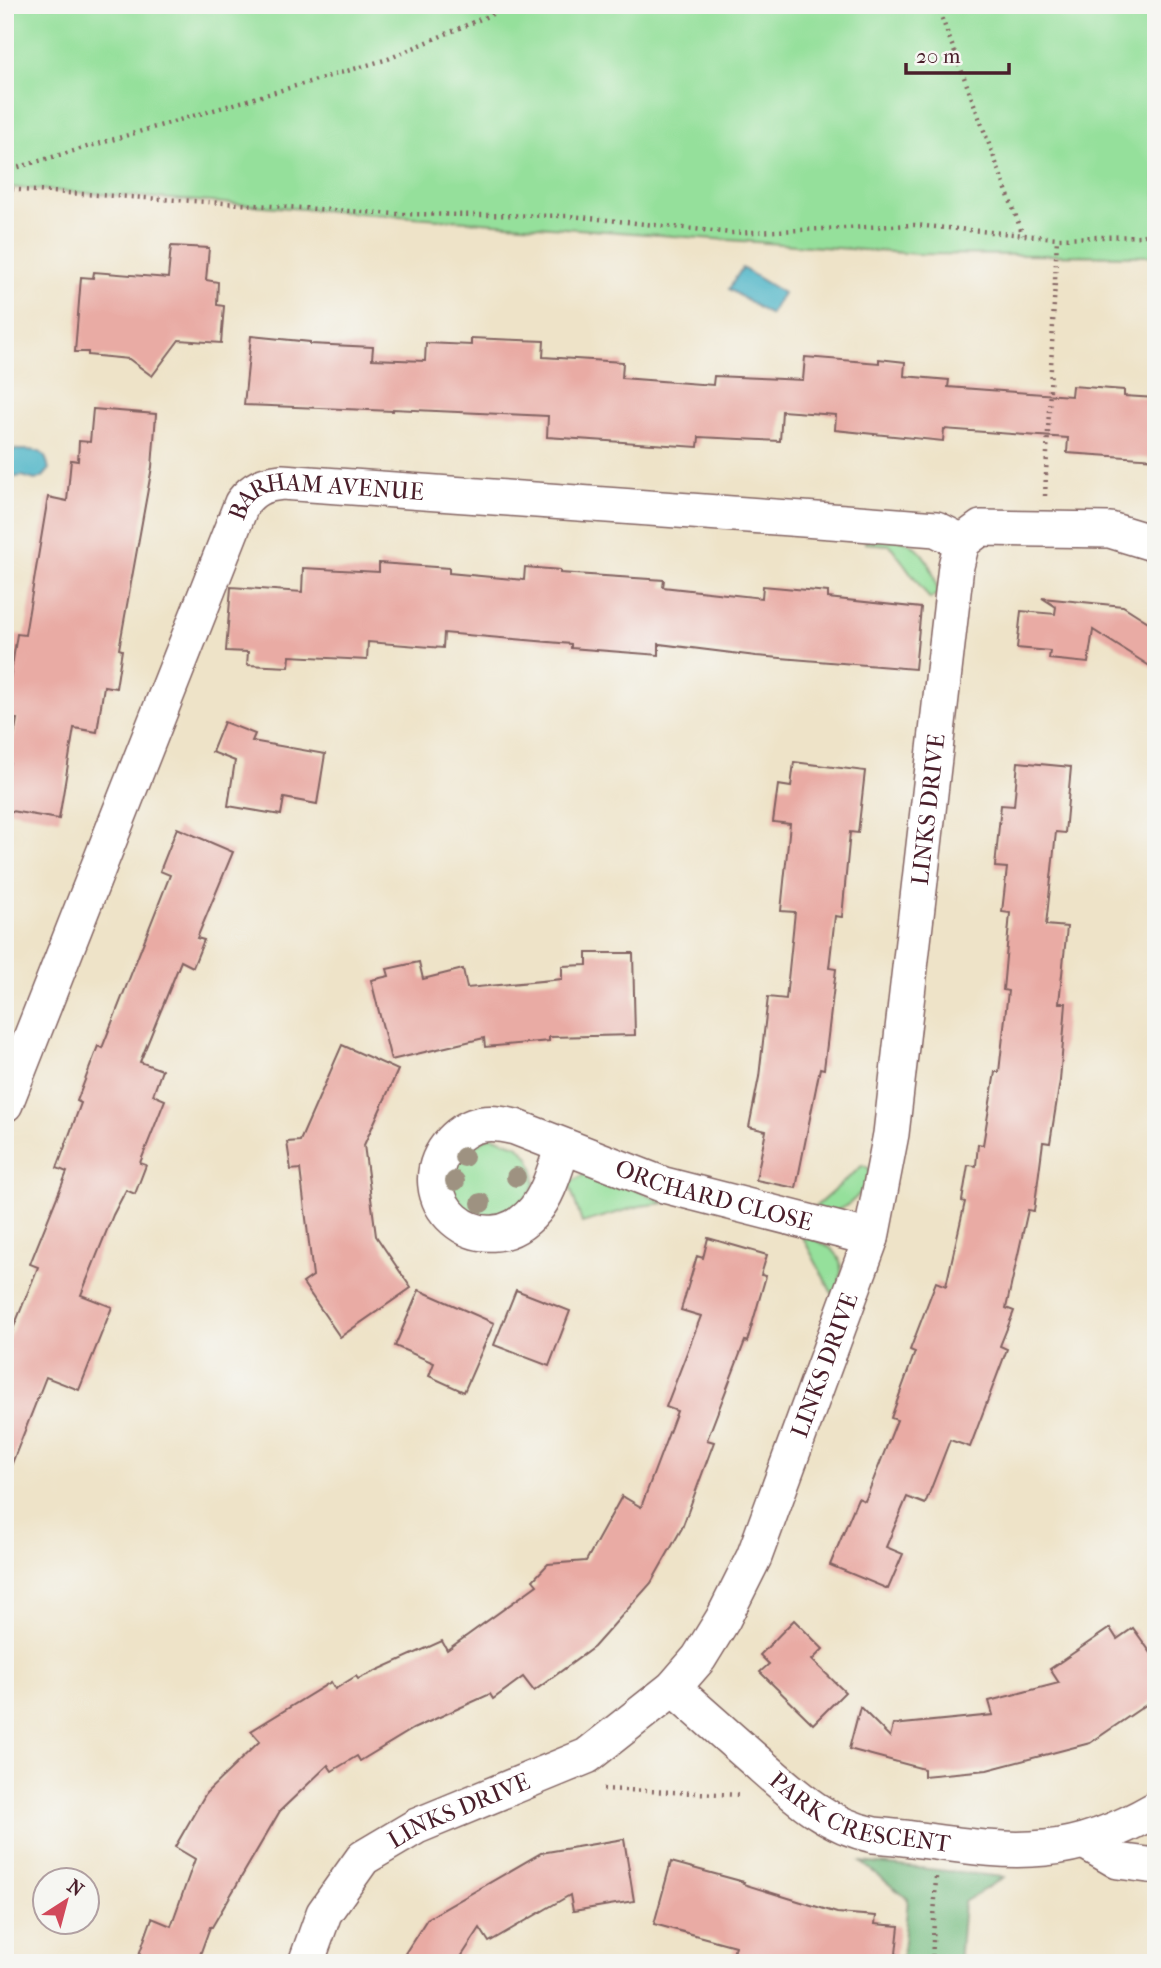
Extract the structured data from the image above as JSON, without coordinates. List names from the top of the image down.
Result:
{
  "streets": {
    "street": [
      "BARHAM AVENUE",
      "LINKS DRIVE",
      "ORCHARD CLOSE",
      "PARK CRESCENT"
    ]
  },
  "crossings": [
    ["BARHAM AVENUE", "LINKS DRIVE"],
    ["LINKS DRIVE", "ORCHARD CLOSE"],
    ["LINKS DRIVE", "PARK CRESCENT"]
  ],
  "scale_bar": "20 m",
  "north": "top right"
}
